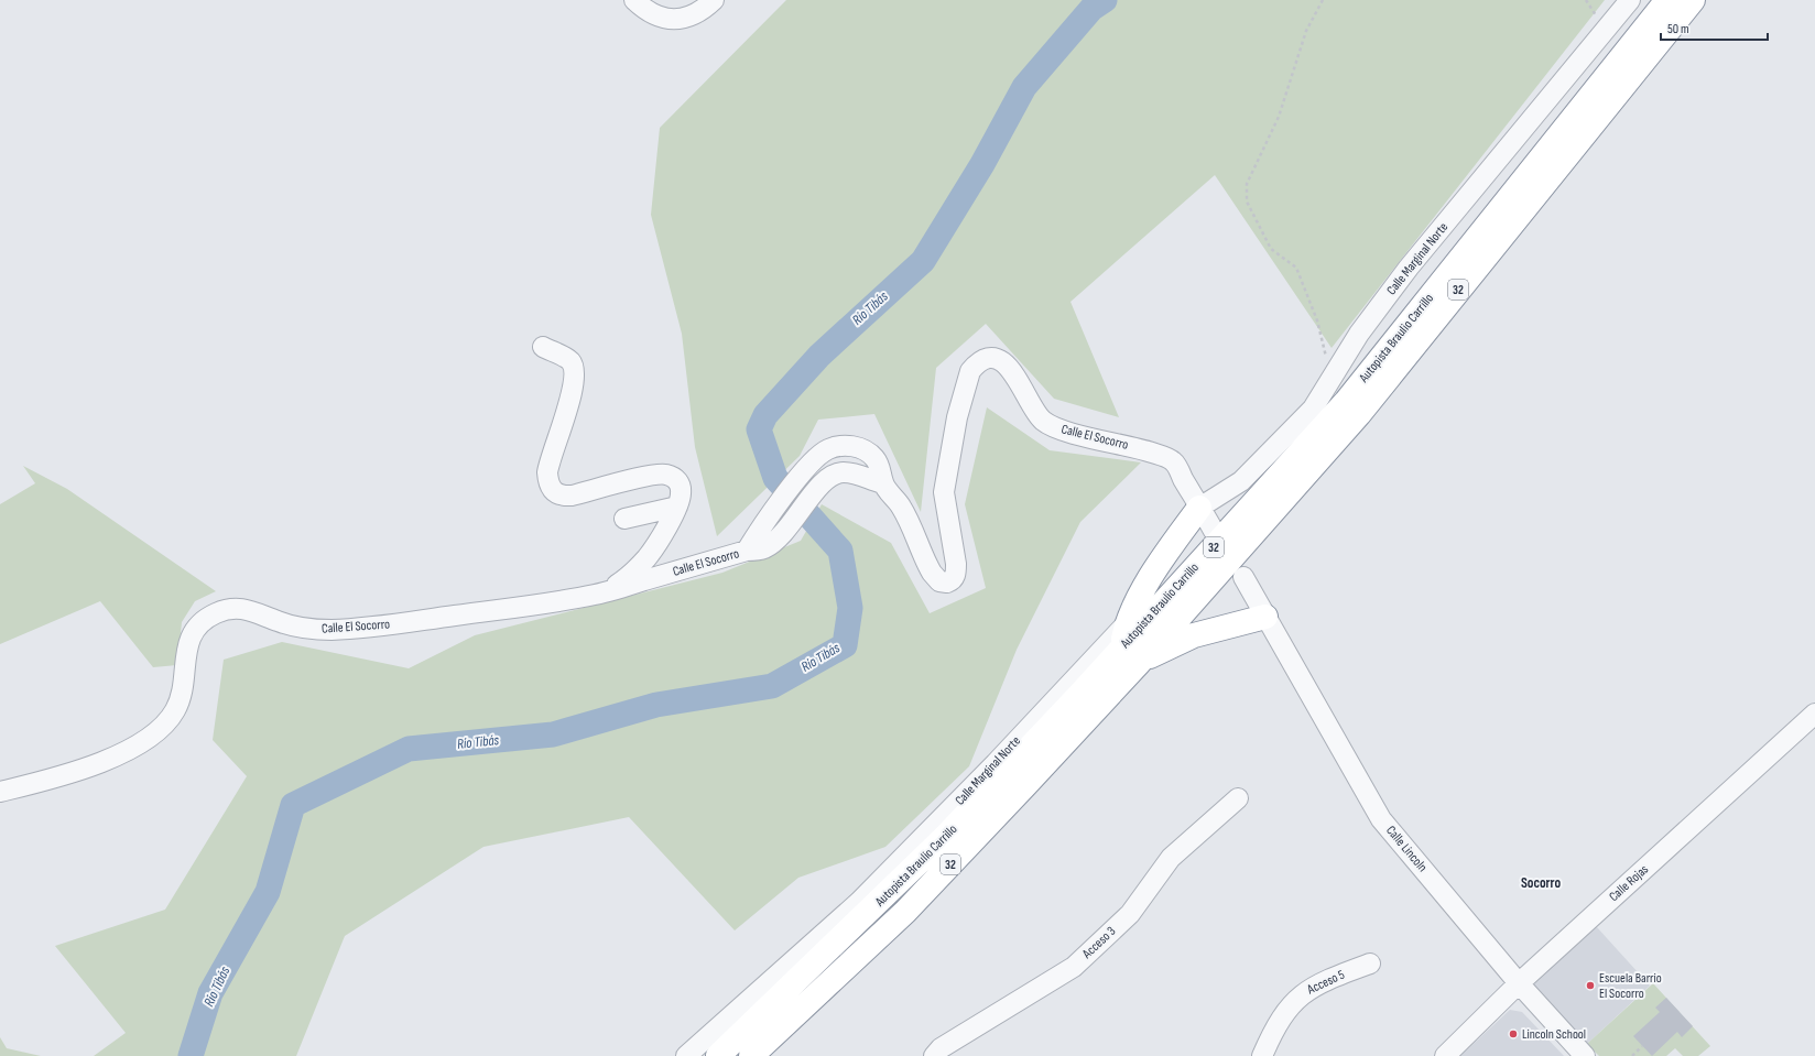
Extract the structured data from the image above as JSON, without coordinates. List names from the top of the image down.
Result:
{
  "streets": {
    "highway": ["32", "Autopista Braulio Carrillo"],
    "street": [
      "Calle Marginal Norte",
      "Calle El Socorro",
      "Calle Lincoln",
      "Calle Rojas",
      "Acceso 3",
      "Acceso 5"
    ]
  },
  "crossings": [
    ["Calle Marginal Norte", "Calle El Socorro"],
    ["Calle Lincoln", "Calle Rojas"]
  ],
  "districts": ["Socorro"],
  "water": ["Río Tibás"],
  "places": ["Escuela Barrio El Socorro", "Lincoln School"],
  "scale_bar": "50 m"
}
